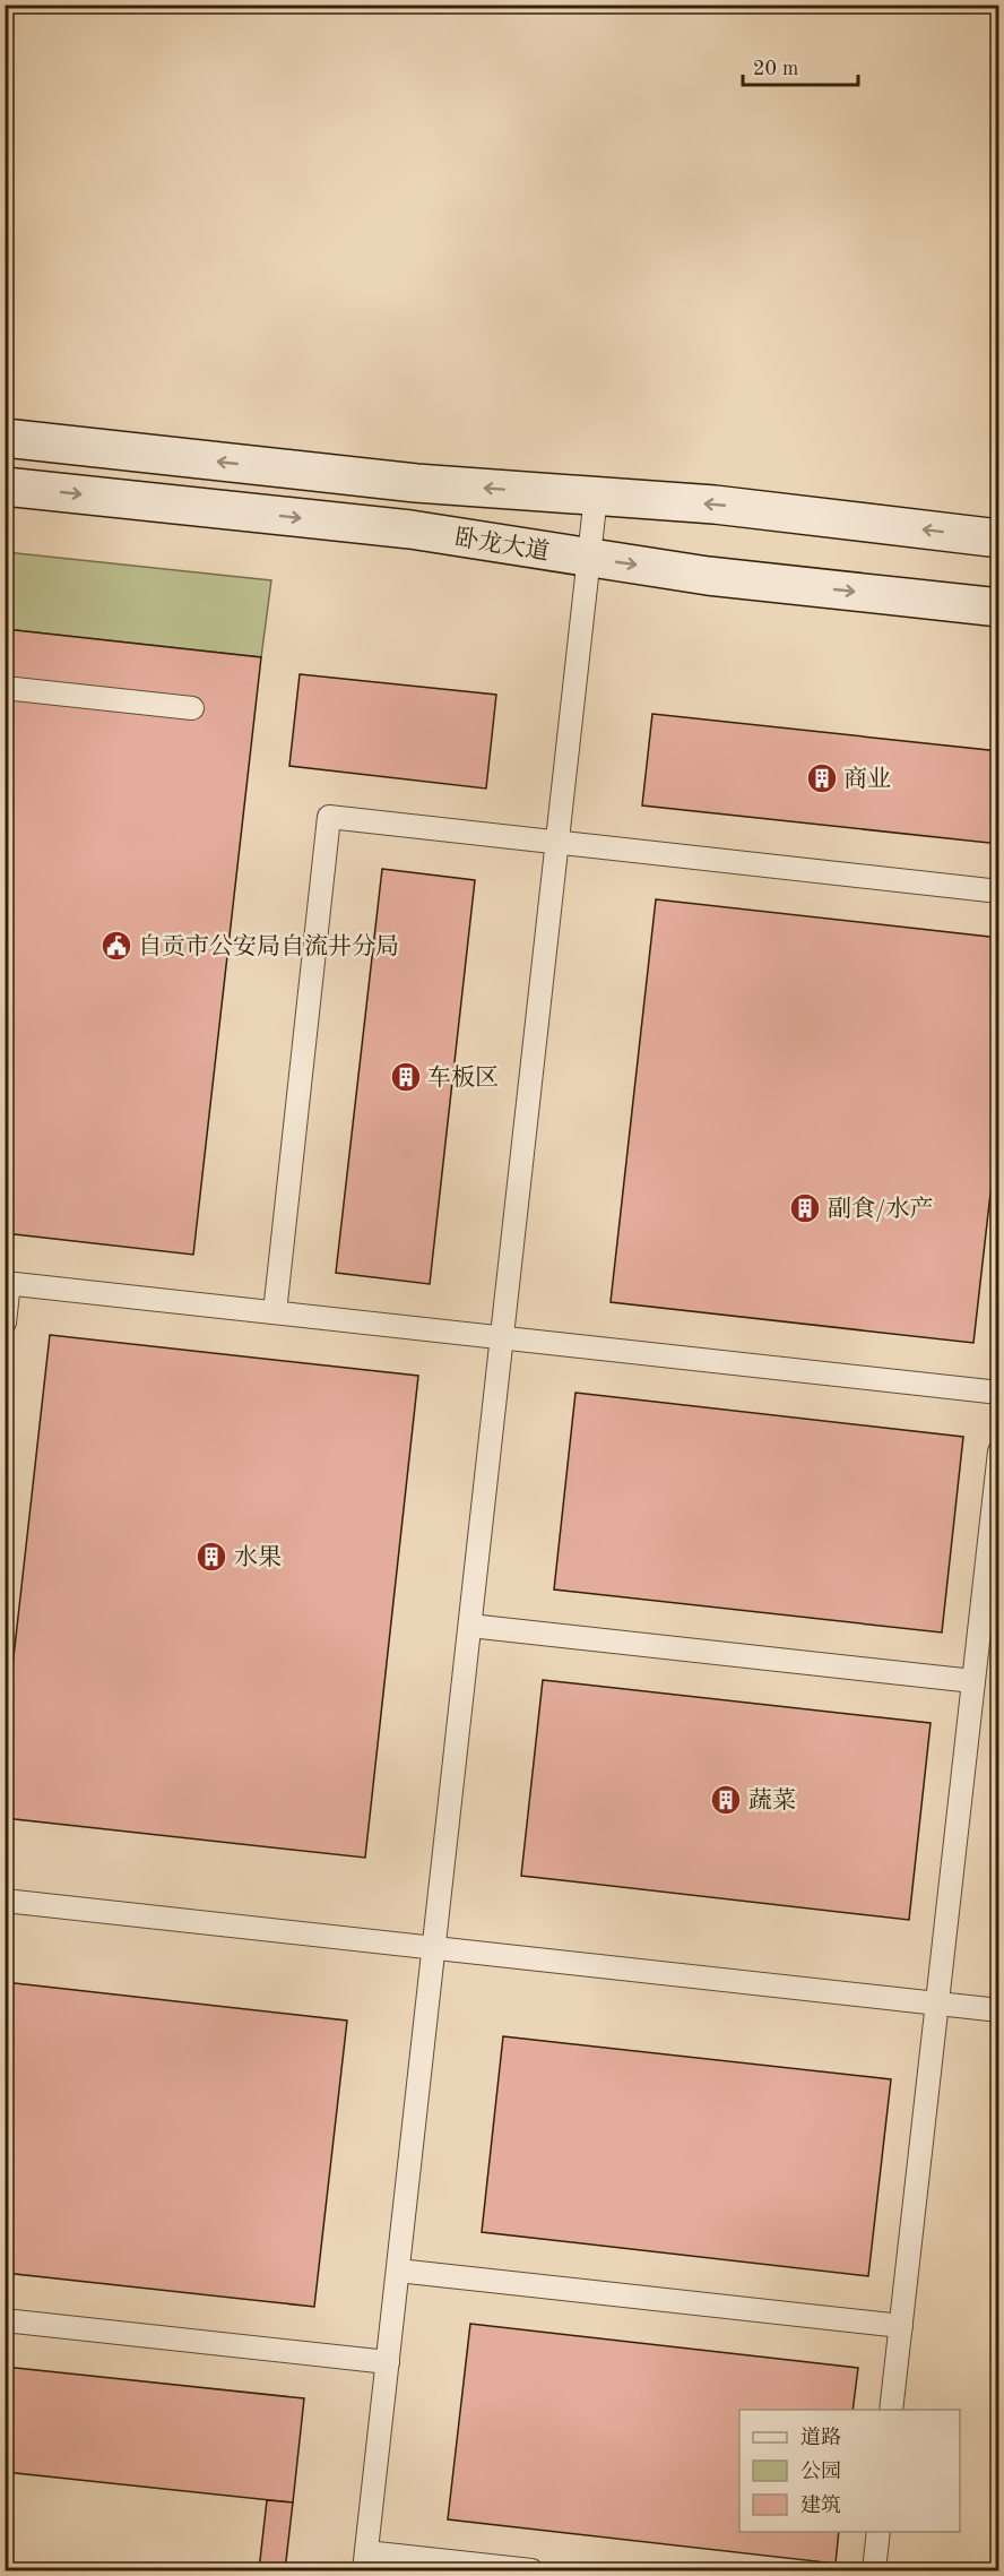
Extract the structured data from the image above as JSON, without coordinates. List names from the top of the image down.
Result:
{
  "streets": {
    "main road": ["卧龙大道"]
  },
  "places": {
    "building": [
      "商业",
      "车板区",
      "副食/水产",
      "水果",
      "蔬菜"
    ],
    "public building": ["自贡市公安局自流井分局"]
  },
  "legend": ["道路", "公园", "建筑"],
  "scale_bar": "20 m"
}
